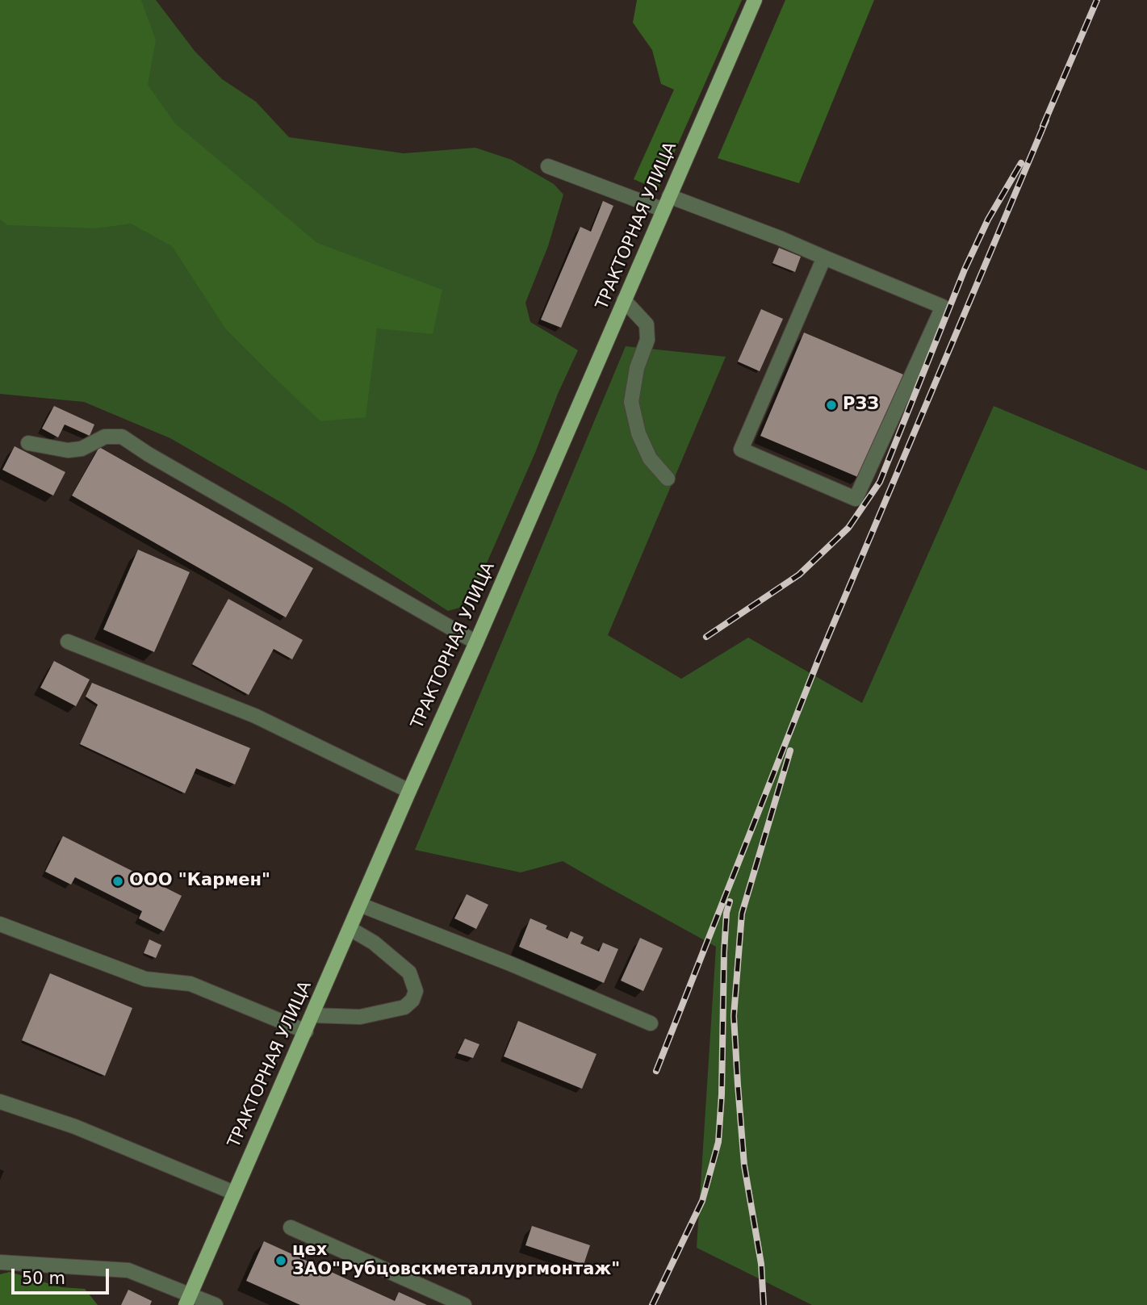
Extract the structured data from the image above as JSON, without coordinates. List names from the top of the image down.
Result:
{
  "streets": {
    "main road": ["ТРАКТОРНАЯ УЛИЦА"]
  },
  "places": ["РЗЗ", "ООО \"Кармен\"", "цех ЗАО\"Рубцовскметаллургмонтаж\""],
  "scale_bar": "50 m"
}
